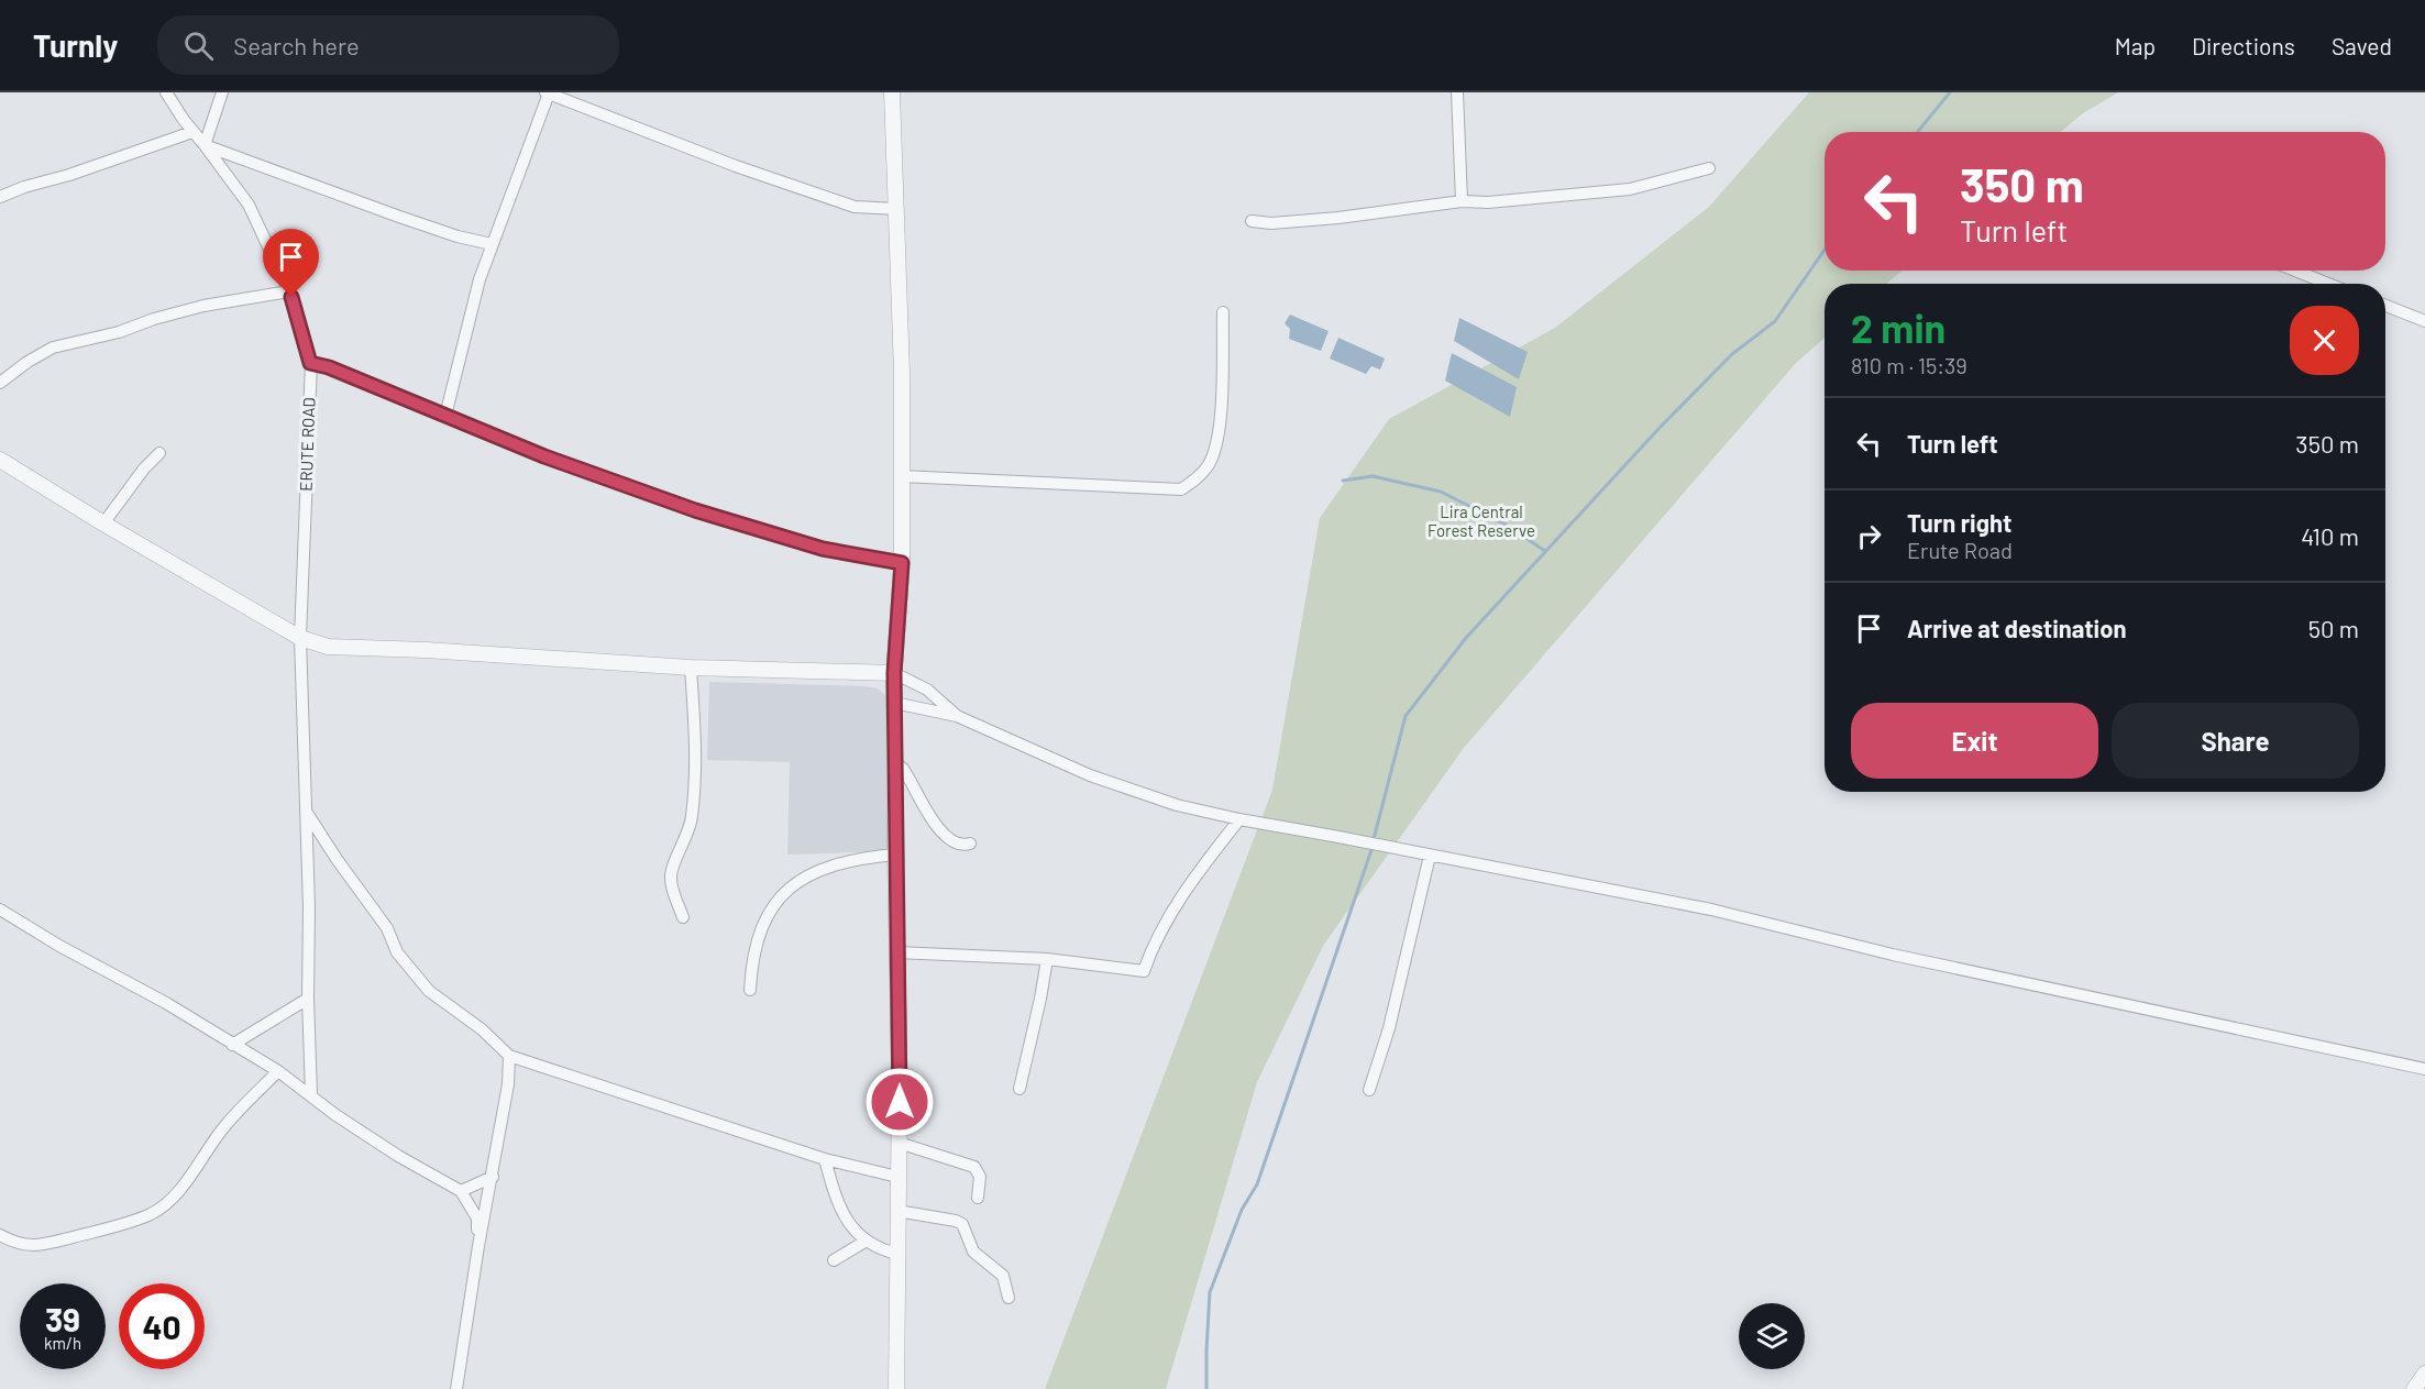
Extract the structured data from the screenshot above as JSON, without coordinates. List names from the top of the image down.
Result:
{
  "streets": {
    "street": ["ERUTE ROAD"]
  },
  "parks": ["Lira Central Forest Reserve"],
  "page": {
    "header": "Turnly",
    "search": "Search here",
    "nav": ["Map", "Directions", "Saved"],
    "turn": ["350 m", "Turn left"],
    "heading": ["2 min", "810 m · 15:39"],
    "list": [
      {
        "name": "Turn left",
        "value": "350 m"
      },
      {
        "name": "Turn right",
        "note": "Erute Road",
        "value": "410 m"
      },
      {
        "name": "Arrive at destination",
        "value": "50 m"
      }
    ],
    "buttons": ["Exit", "Share"],
    "speed": "39 km/h",
    "limit": "40"
  }
}
